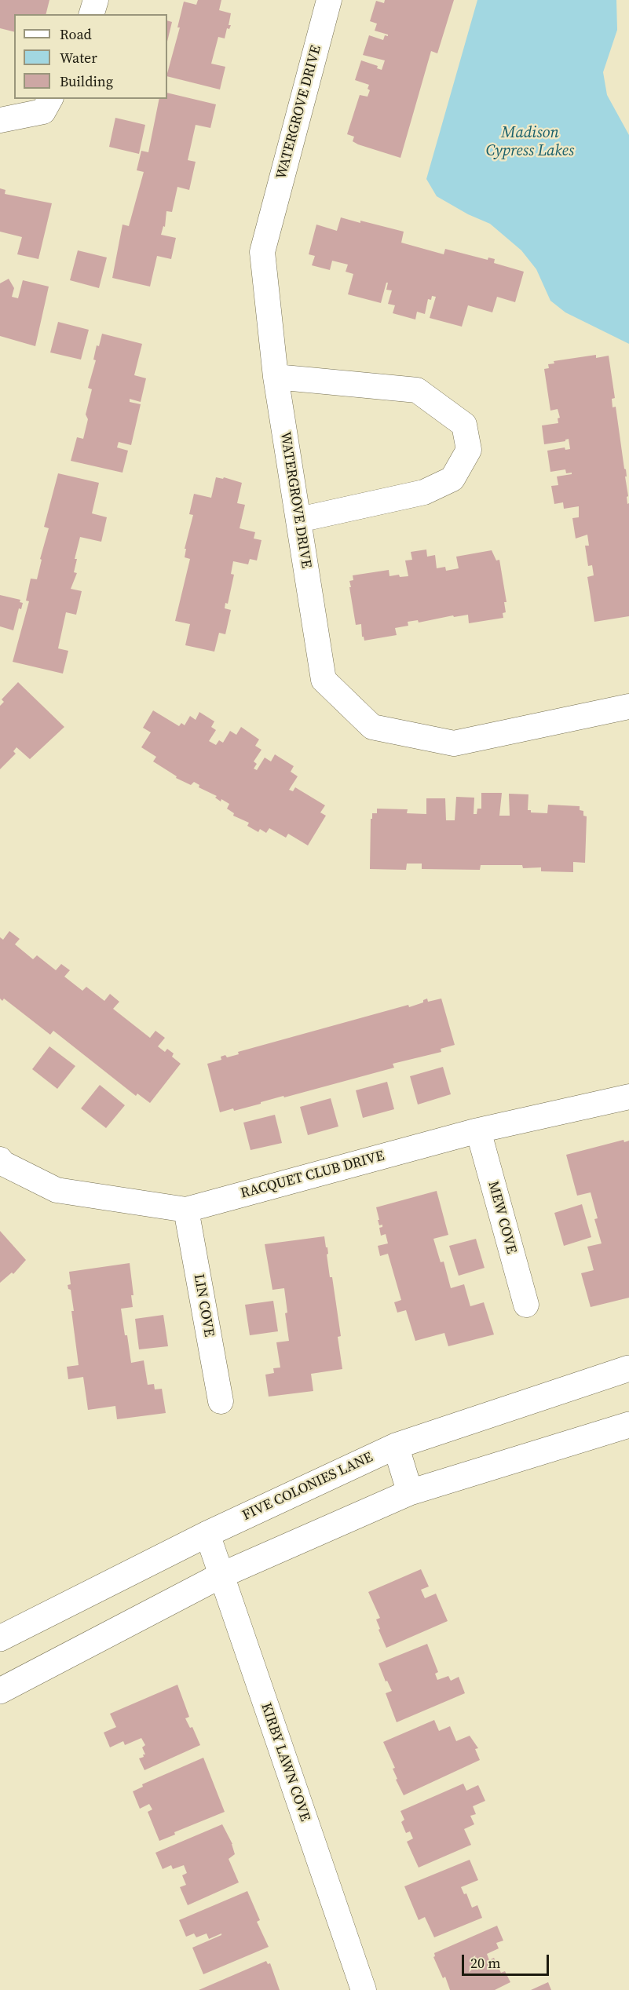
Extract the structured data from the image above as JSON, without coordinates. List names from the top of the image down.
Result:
{
  "streets": {
    "street": [
      "WATERGROVE DRIVE",
      "RACQUET CLUB DRIVE",
      "MEW COVE",
      "LIN COVE",
      "FIVE COLONIES LANE",
      "KIRBY LAWN COVE"
    ]
  },
  "crossings": [
    ["RACQUET CLUB DRIVE", "MEW COVE"],
    ["RACQUET CLUB DRIVE", "LIN COVE"],
    ["FIVE COLONIES LANE", "KIRBY LAWN COVE"]
  ],
  "water": ["Madison Cypress Lakes"],
  "legend": ["Road", "Water", "Building"],
  "scale_bar": "20 m"
}
